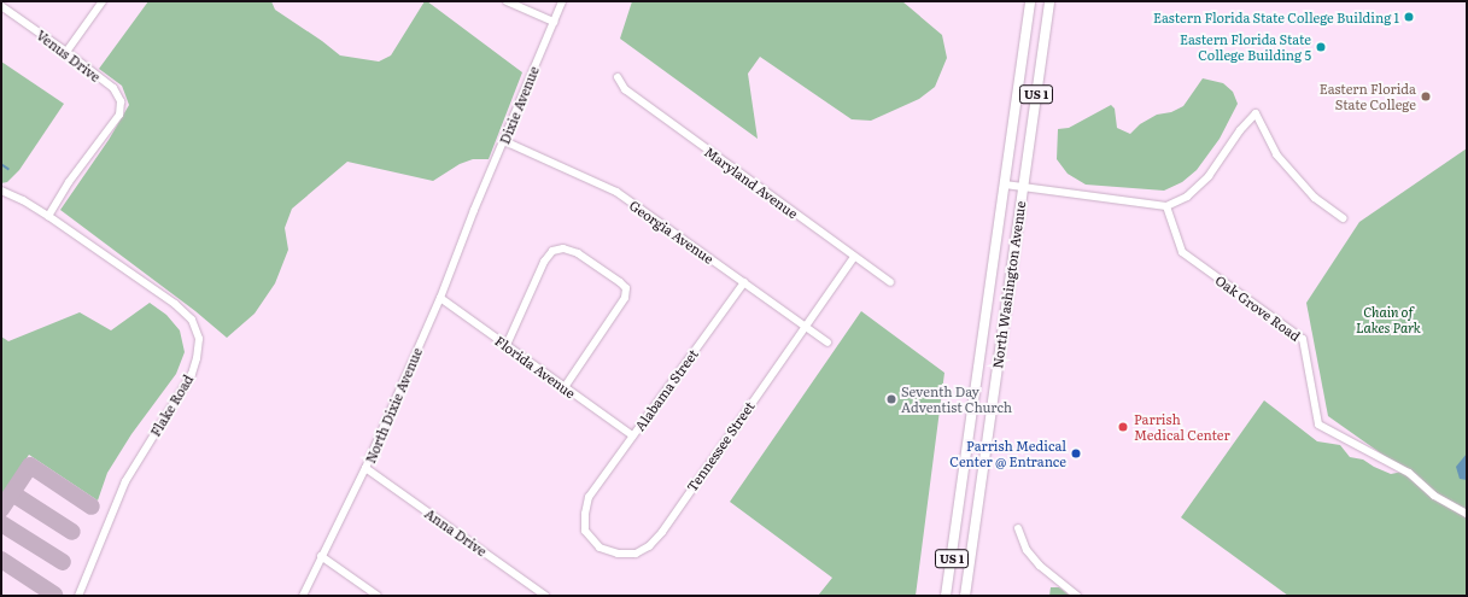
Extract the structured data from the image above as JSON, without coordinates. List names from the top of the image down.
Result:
{
  "streets": {
    "main road": ["US 1", "North Washington Avenue"],
    "street": [
      "Venus Drive",
      "Dixie Avenue",
      "Maryland Avenue",
      "Georgia Avenue",
      "Oak Grove Road",
      "Florida Avenue",
      "Alabama Street",
      "Flake Road",
      "North Dixie Avenue",
      "Tennessee Street",
      "Anna Drive"
    ]
  },
  "crossings": [
    ["Venus Drive", "Flake Road"],
    ["Dixie Avenue", "Georgia Avenue"],
    ["Dixie Avenue", "North Dixie Avenue"],
    ["Maryland Avenue", "Tennessee Street"],
    ["Georgia Avenue", "Alabama Street"],
    ["Georgia Avenue", "Tennessee Street"],
    ["Florida Avenue", "Alabama Street"],
    ["Florida Avenue", "North Dixie Avenue"],
    ["Alabama Street", "Tennessee Street"],
    ["North Dixie Avenue", "Anna Drive"]
  ],
  "parks": ["Chain of Lakes Park"],
  "places": [
    "Eastern Florida State College Building 1",
    "Eastern Florida State College Building 5",
    "Eastern Florida State College",
    "Seventh Day Adventist Church",
    "Parrish Medical Center",
    "Parrish Medical Center @ Entrance"
  ]
}
